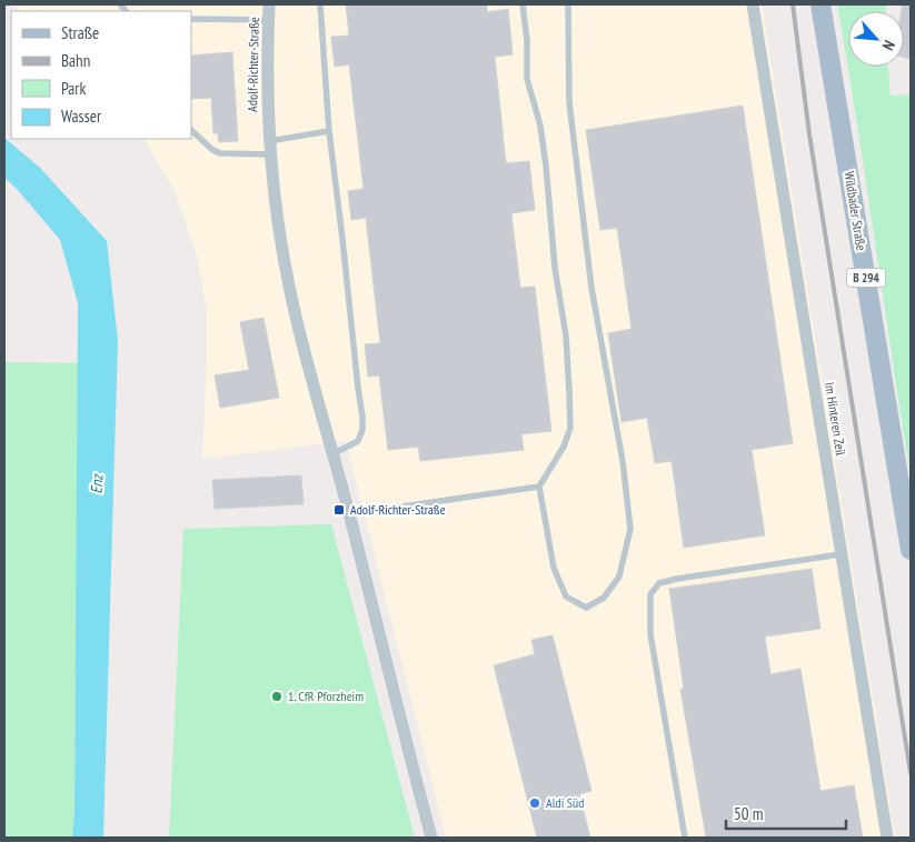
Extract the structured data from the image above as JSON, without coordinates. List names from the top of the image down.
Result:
{
  "streets": {
    "main road": ["Wildbader Straße", "B 294"],
    "street": ["Adolf-Richter-Straße", "Im Hinteren Zeil"]
  },
  "water": ["Enz"],
  "places": {
    "transit": ["Adolf-Richter-Straße"],
    "other": ["1. CfR Pforzheim", "Aldi Süd"]
  },
  "legend": [
    "Straße",
    "Bahn",
    "Park",
    "Wasser"
  ],
  "scale_bar": "50 m",
  "north": "bottom right"
}
